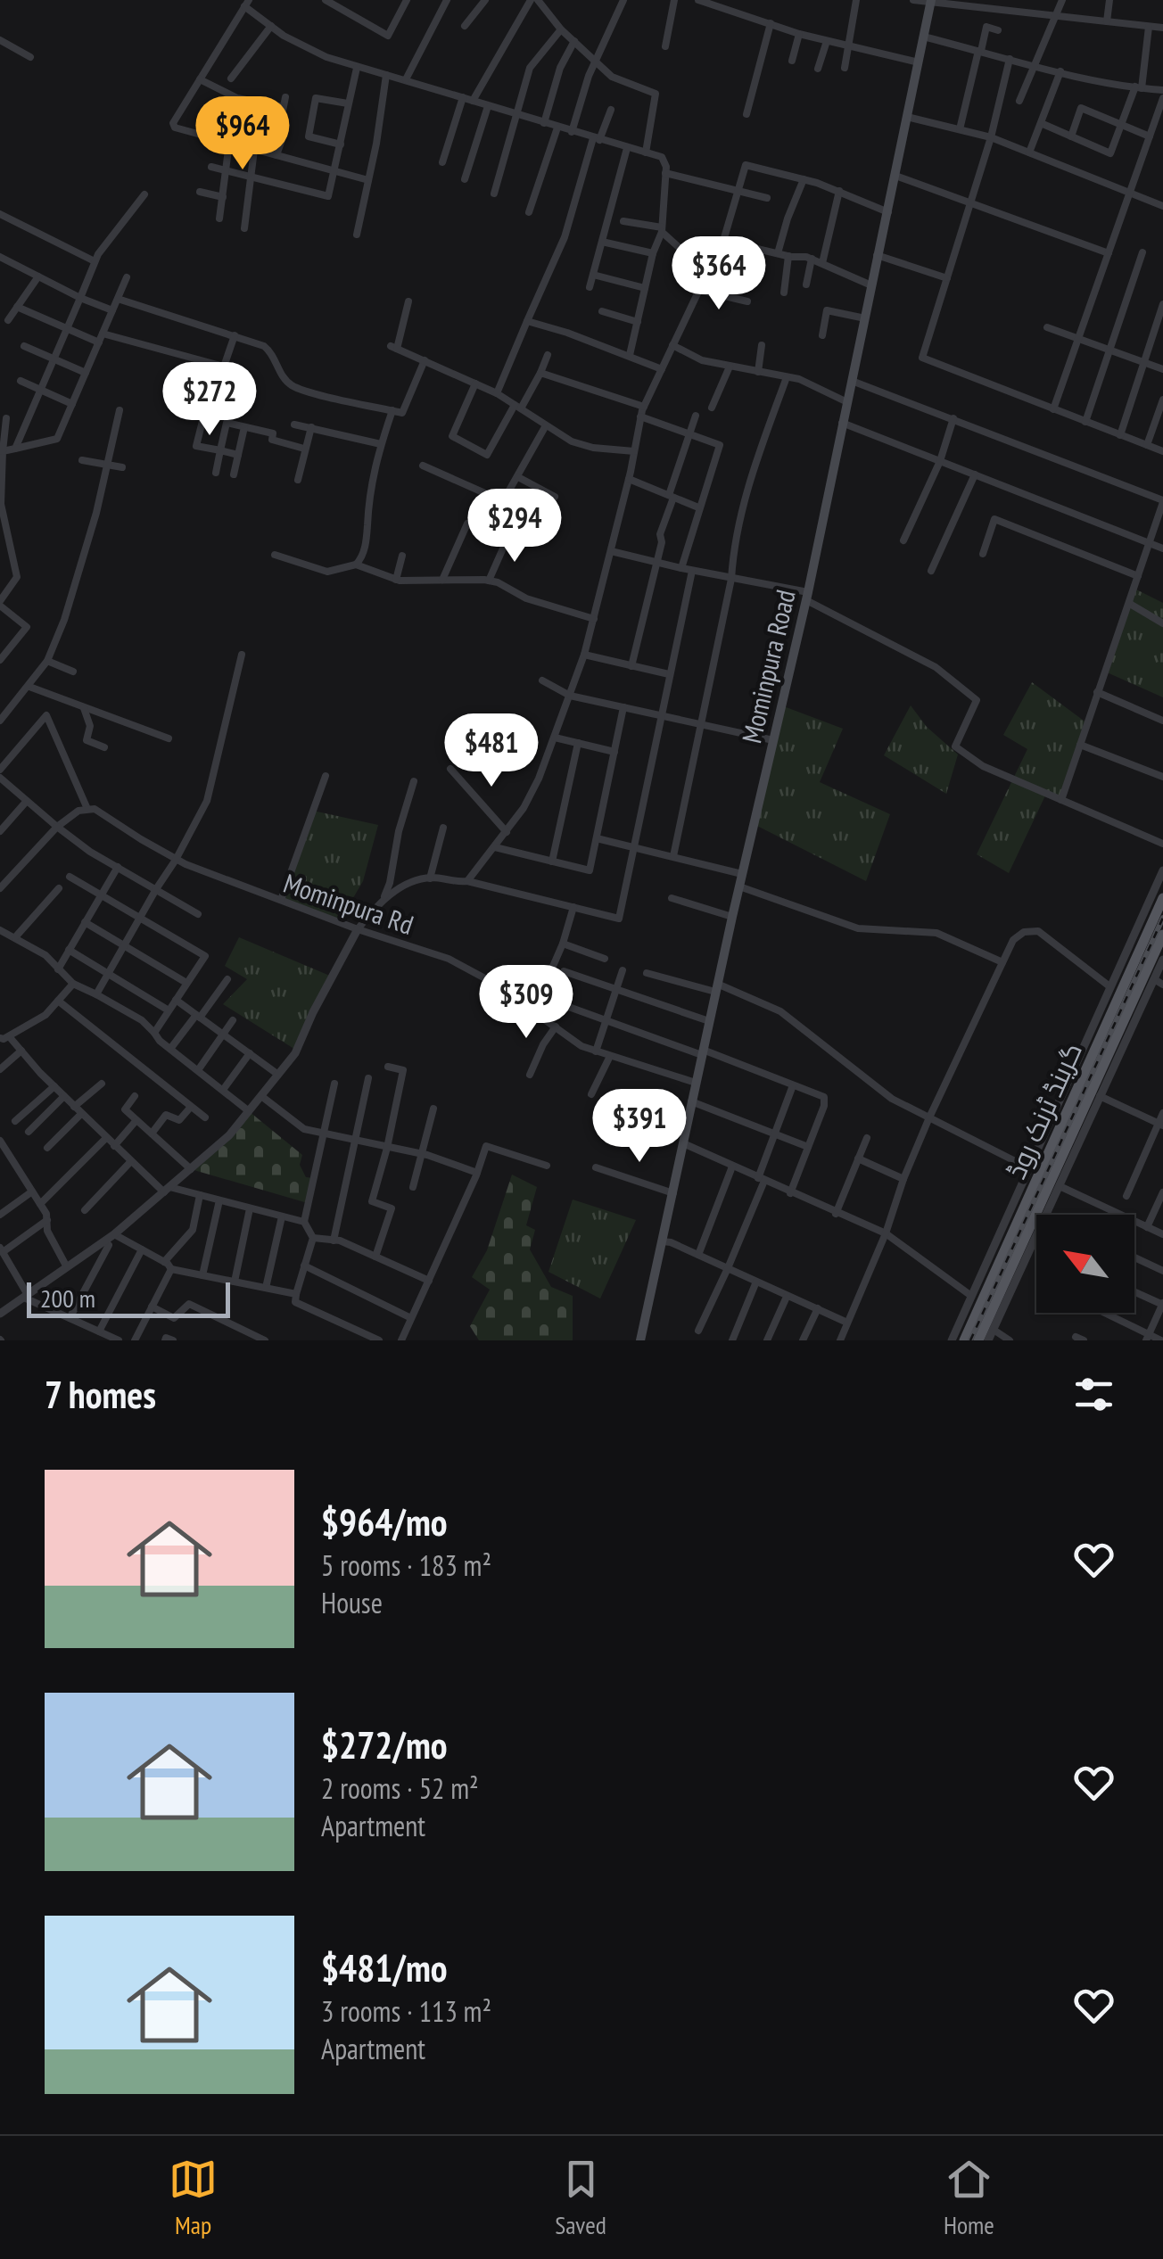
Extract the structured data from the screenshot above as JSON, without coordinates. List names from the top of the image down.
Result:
{
  "streets": {
    "main road": ["Mominpura Road", "گرینڈ ٹرنک روڈ"],
    "street": ["Mominpura Rd"]
  },
  "crossings": [
    ["Mominpura Road", "Mominpura Rd"]
  ],
  "scale_bar": "200 m",
  "north": "top left",
  "page": {
    "price": [
      "$964",
      "$364",
      "$272",
      "$294",
      "$481",
      "$309",
      "$391"
    ],
    "scale": "200 m",
    "heading": "7 homes",
    "list": [
      {
        "name": "$964/mo",
        "note": "5 rooms · 183 m² · House"
      },
      {
        "name": "$272/mo",
        "note": "2 rooms · 52 m² · Apartment"
      },
      {
        "name": "$481/mo",
        "note": "3 rooms · 113 m² · Apartment"
      }
    ],
    "tabs": ["Map", "Saved", "Home"]
  }
}
